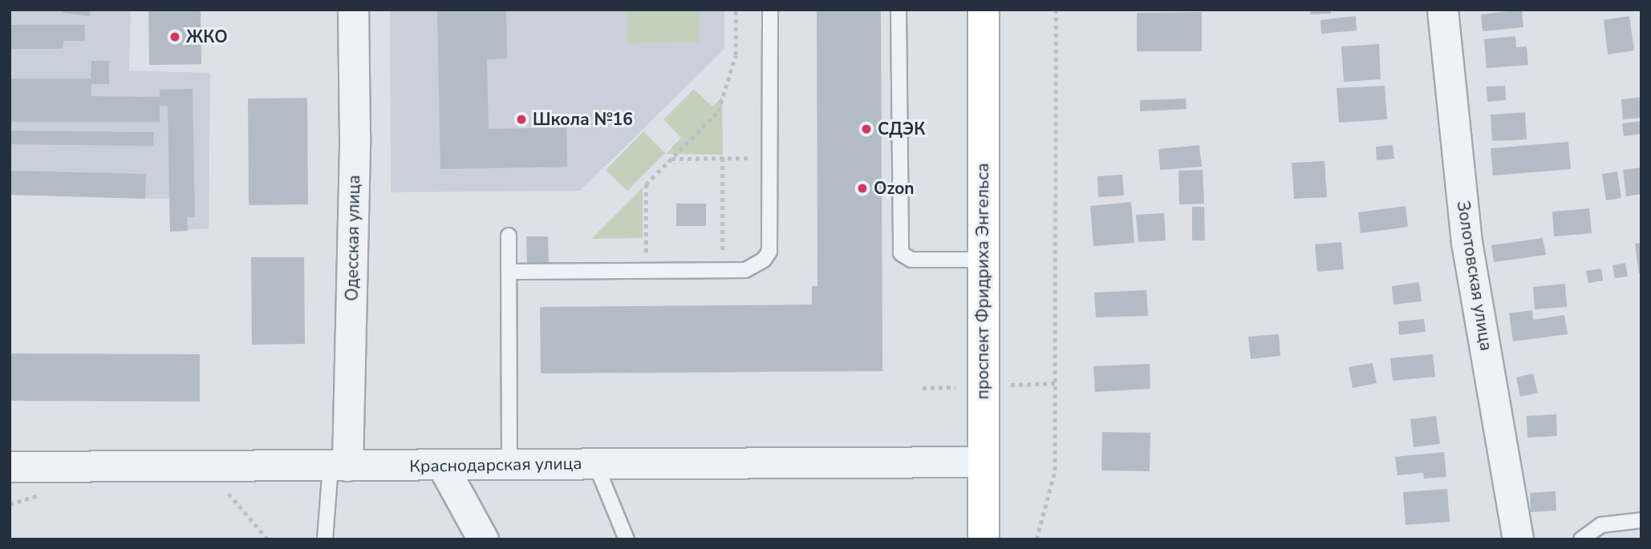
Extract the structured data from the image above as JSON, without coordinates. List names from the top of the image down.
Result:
{
  "streets": {
    "street": [
      "Одесская улица",
      "Золотовская улица",
      "проспект Фридриха Энгельса",
      "Краснодарская улица"
    ]
  },
  "crossings": [
    ["Одесская улица", "Краснодарская улица"],
    ["проспект Фридриха Энгельса", "Краснодарская улица"]
  ],
  "places": [
    "ЖКО",
    "Школа №16",
    "СДЭК",
    "Ozon"
  ]
}
